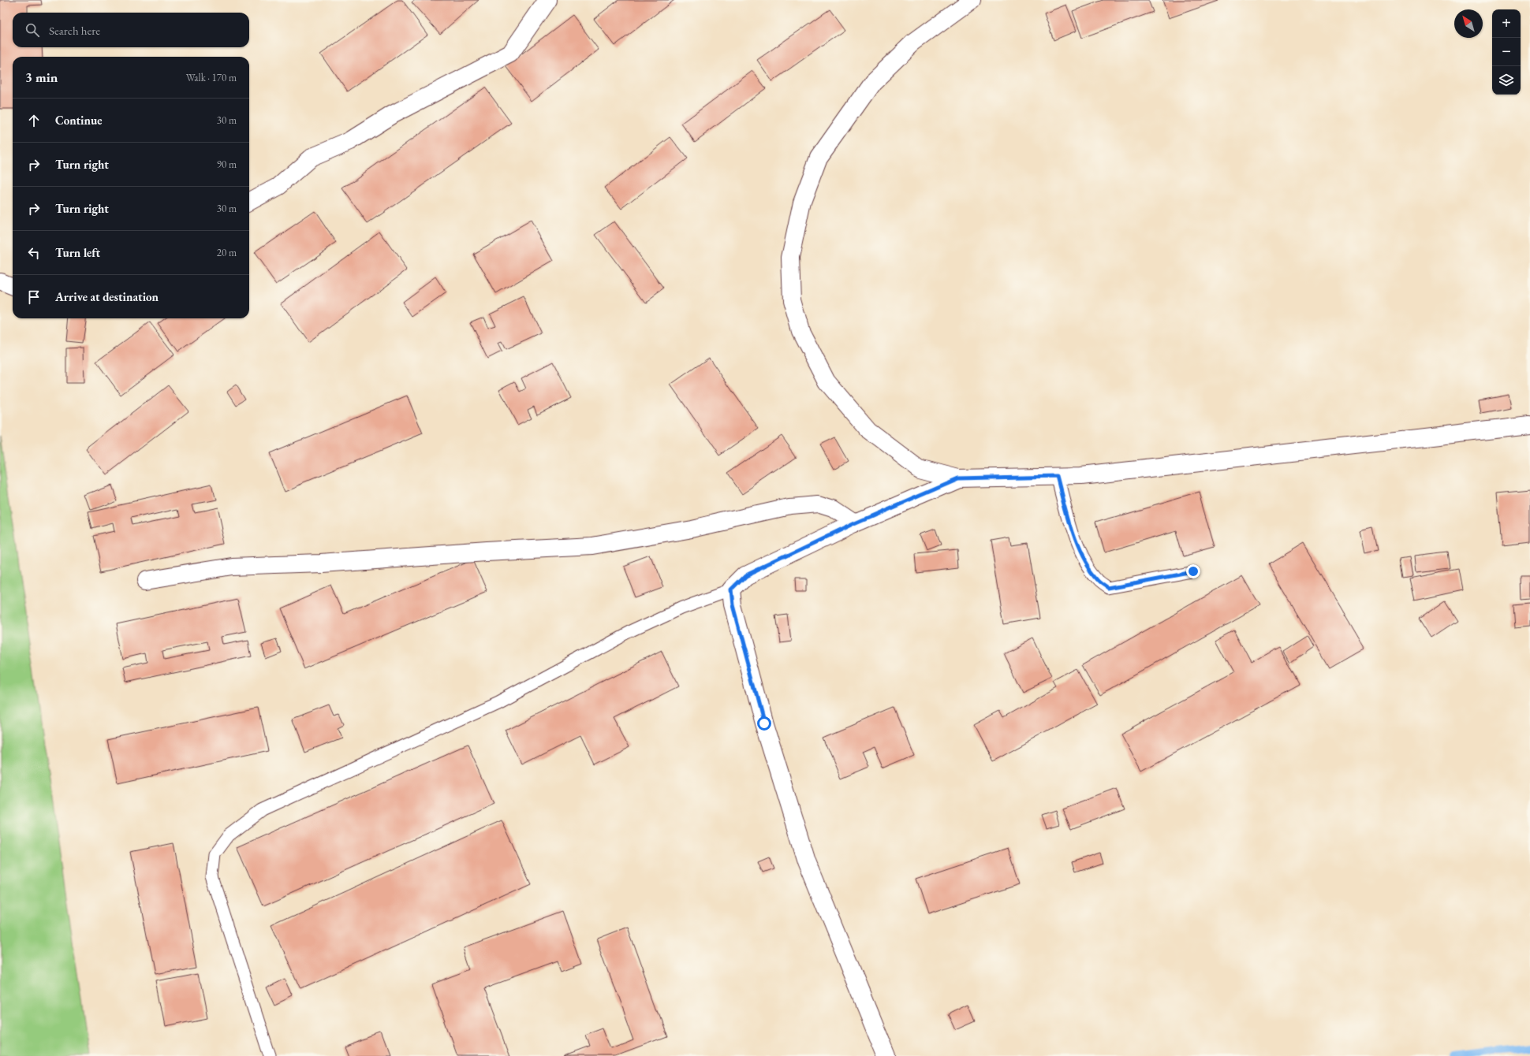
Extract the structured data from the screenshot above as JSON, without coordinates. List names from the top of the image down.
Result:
{
  "north": "top left",
  "page": {
    "map_buttons": ["+", "−"],
    "search": "Search here",
    "heading": ["3 min", "Walk · 170 m"],
    "list": [
      ["Continue", "30 m"],
      ["Turn right", "90 m"],
      ["Turn right", "30 m"],
      ["Turn left", "20 m"],
      "Arrive at destination"
    ]
  }
}
